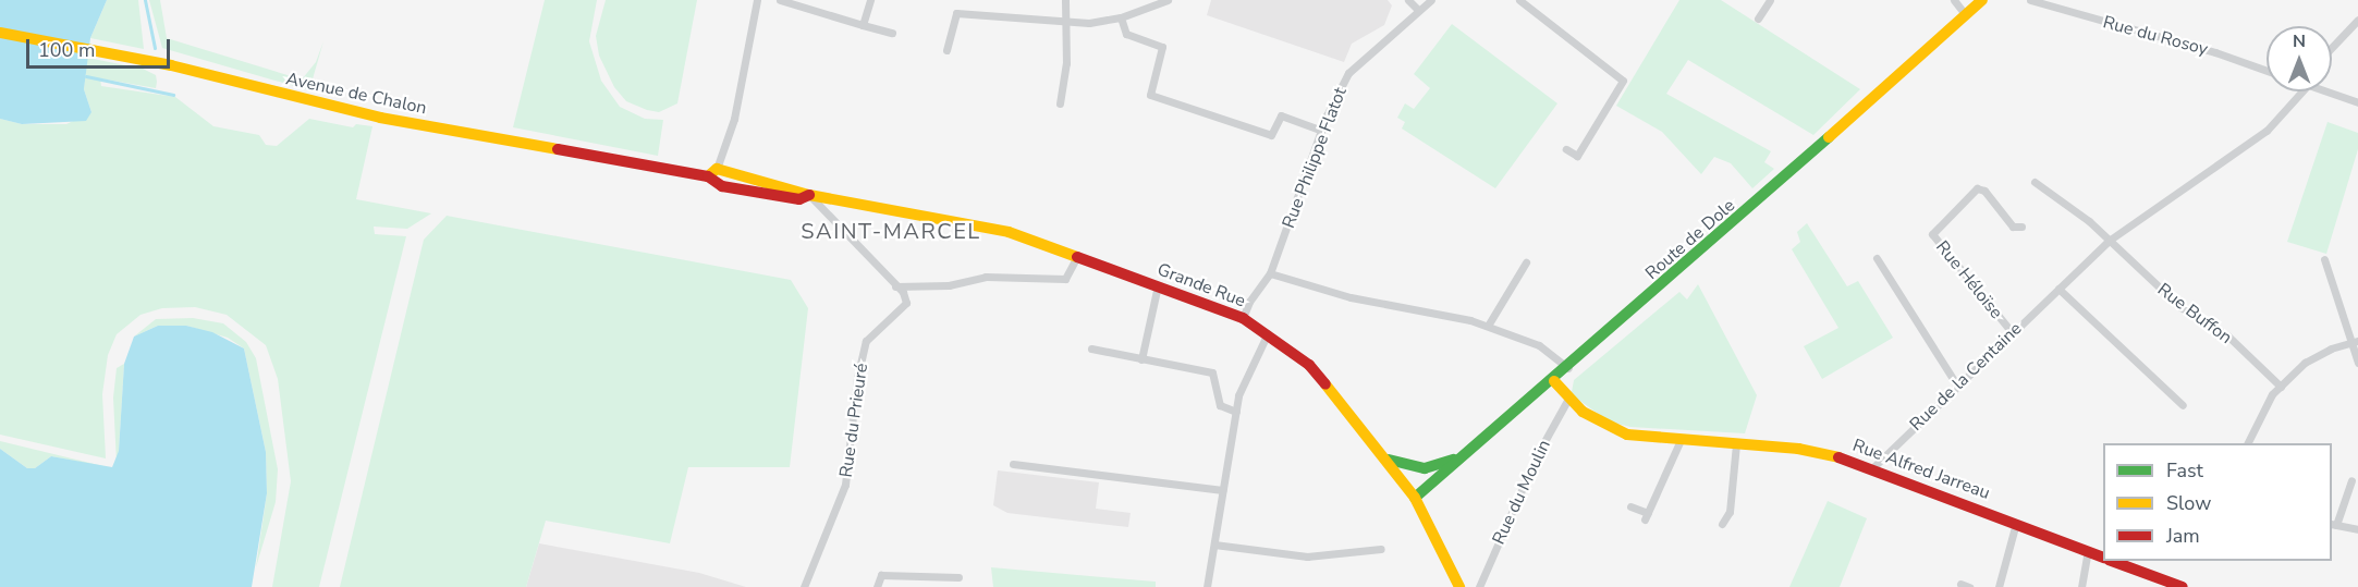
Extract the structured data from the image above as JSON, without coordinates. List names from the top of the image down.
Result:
{
  "streets": {
    "main road": [
      "Avenue de Chalon",
      "Route de Dole",
      "Grande Rue",
      "Rue Alfred Jarreau"
    ],
    "street": [
      "Rue du Rosoy",
      "Rue Philippe Flatot",
      "Rue Héloïse",
      "Rue Buffon",
      "Rue de la Centaine",
      "Rue du Prieuré",
      "Rue du Moulin"
    ]
  },
  "crossings": [
    ["Avenue de Chalon", "Grande Rue"],
    ["Rue Philippe Flatot", "Grande Rue"],
    ["Route de Dole", "Grande Rue"],
    ["Route de Dole", "Rue Alfred Jarreau"],
    ["Rue Héloïse", "Rue de la Centaine"],
    ["Rue Buffon", "Rue de la Centaine"],
    ["Rue de la Centaine", "Rue Alfred Jarreau"],
    ["Rue Alfred Jarreau", "Rue du Moulin"]
  ],
  "districts": ["SAINT-MARCEL"],
  "legend": ["Fast", "Slow", "Jam"],
  "scale_bar": "100 m",
  "north": "top"
}
